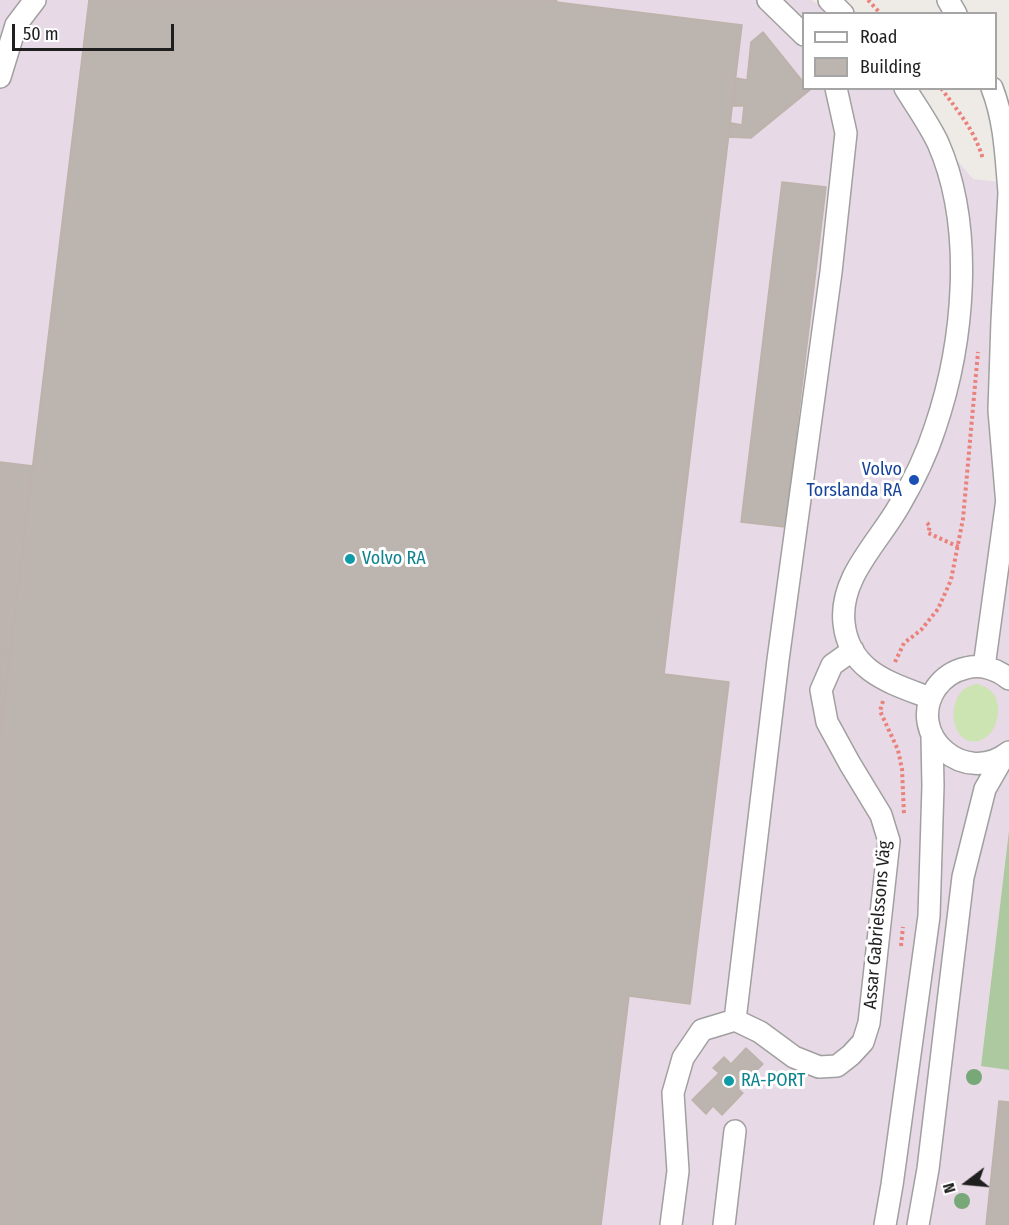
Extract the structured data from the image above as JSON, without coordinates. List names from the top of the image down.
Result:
{
  "streets": {
    "street": ["Assar Gabrielssons Väg"]
  },
  "places": ["Volvo Torslanda RA", "Volvo RA", "RA-PORT"],
  "legend": ["Road", "Building"],
  "scale_bar": "50 m",
  "north": "left"
}
